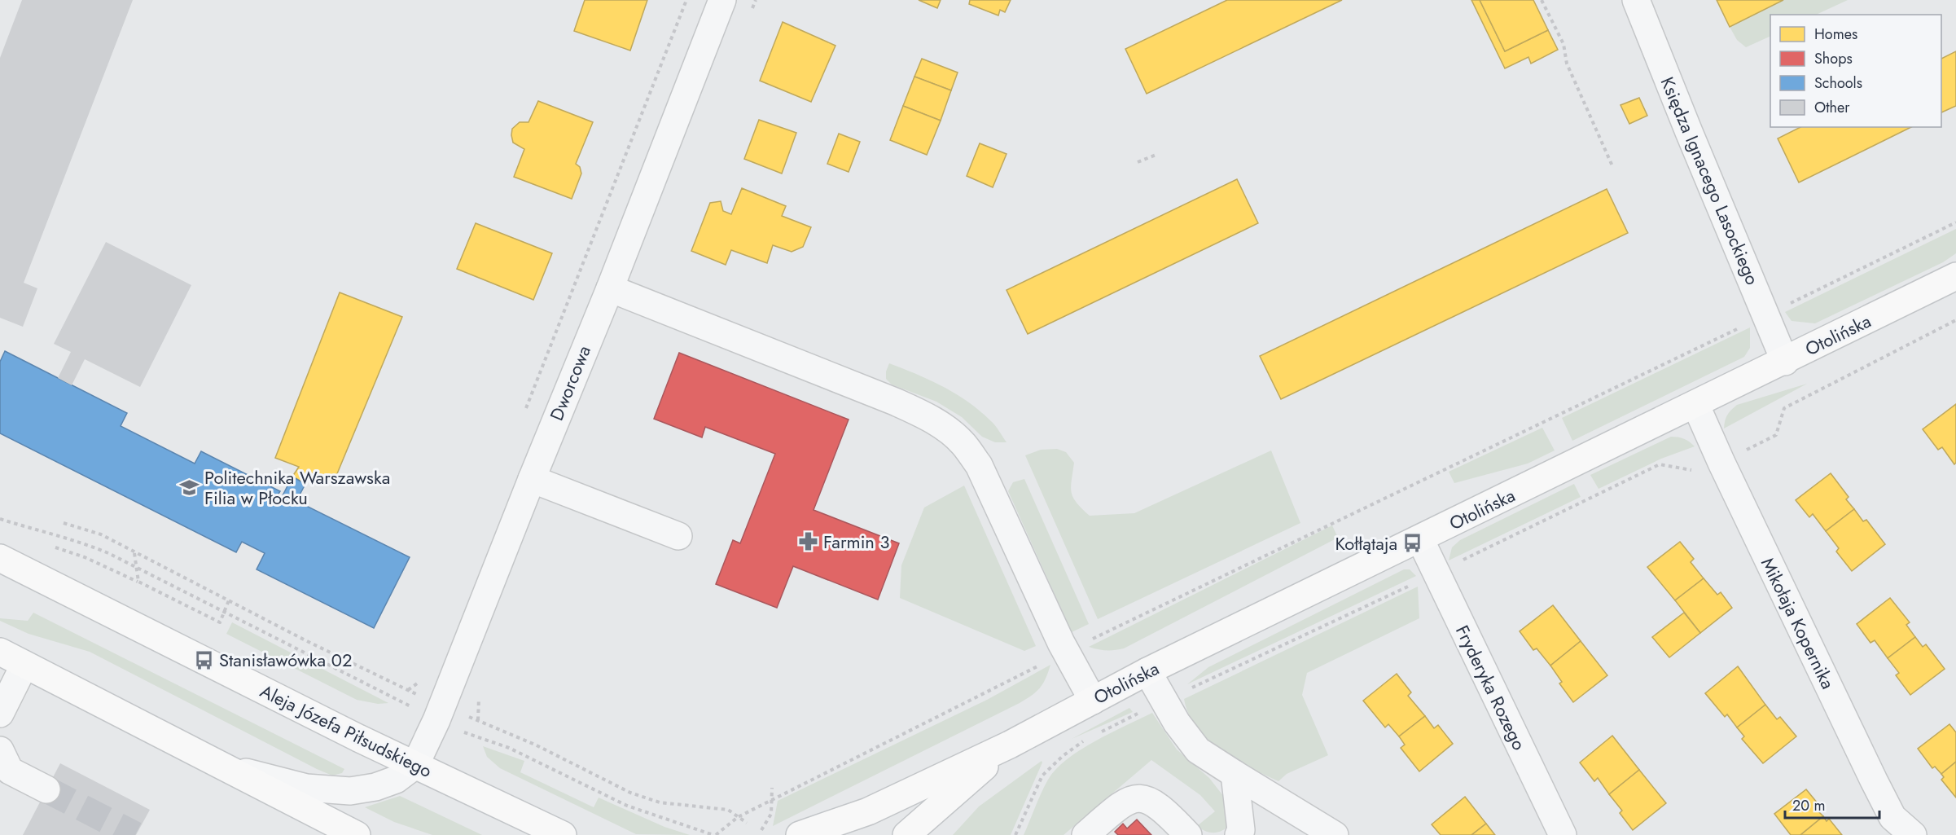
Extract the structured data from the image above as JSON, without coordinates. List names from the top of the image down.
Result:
{
  "streets": {
    "main road": ["Otolińska", "Aleja Józefa Piłsudskiego"],
    "street": [
      "Księdza Ignacego Lasockiego",
      "Dworcowa",
      "Mikołaja Kopernika",
      "Fryderyka Rozego"
    ]
  },
  "crossings": [
    ["Księdza Ignacego Lasockiego", "Otolińska"],
    ["Otolińska", "Mikołaja Kopernika"],
    ["Otolińska", "Fryderyka Rozego"],
    ["Dworcowa", "Aleja Józefa Piłsudskiego"]
  ],
  "places": {
    "school or university": ["Politechnika Warszawska Filia w Płocku"],
    "pharmacy": ["Farmin 3"],
    "bus stop": ["Kołłątaja", "Stanisławówka 02"]
  },
  "legend": [
    "Homes",
    "Shops",
    "Schools",
    "Other"
  ],
  "scale_bar": "20 m"
}
